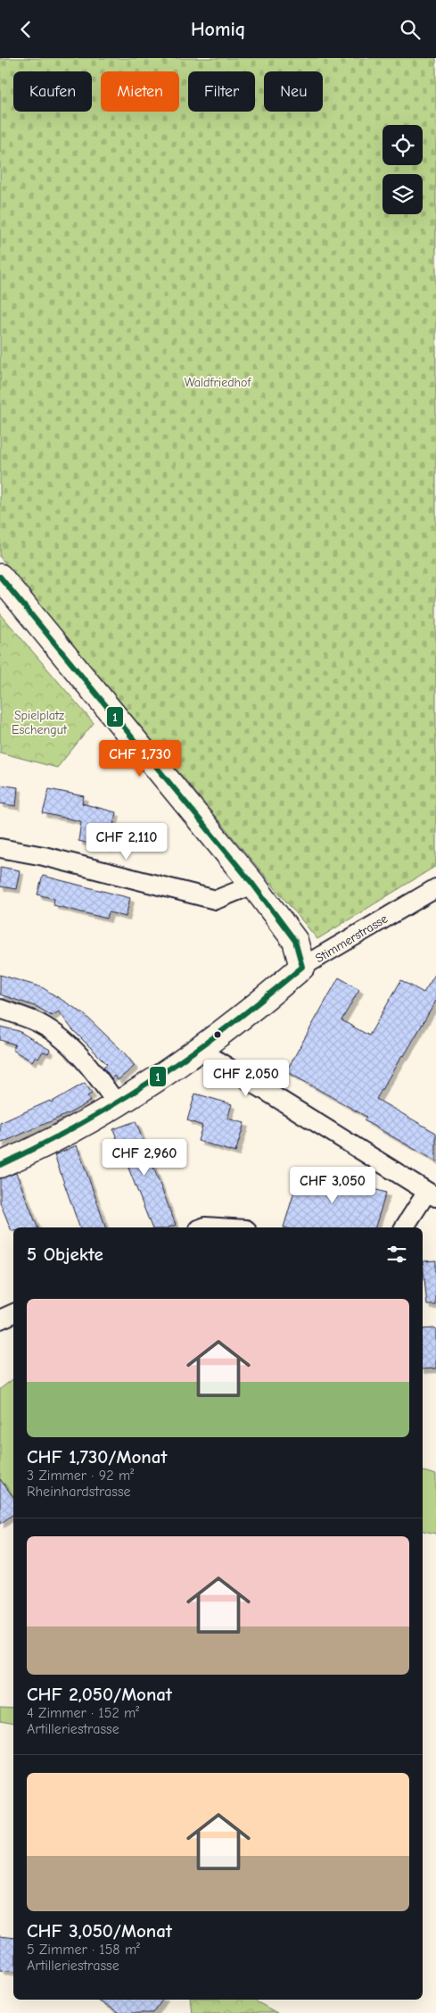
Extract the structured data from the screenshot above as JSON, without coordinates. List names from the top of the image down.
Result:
{
  "streets": {
    "street": ["Stimmerstrasse"]
  },
  "parks": ["Waldfriedhof", "Spielplatz Eschengut"],
  "lines": ["transit line 1"],
  "page": {
    "header": "Homiq",
    "chip": [
      "Kaufen",
      "Mieten",
      "Filter",
      "Neu"
    ],
    "price": [
      "CHF 1,730",
      "CHF 2,110",
      "CHF 2,050",
      "CHF 2,960",
      "CHF 3,050"
    ],
    "heading": "5 Objekte",
    "list": [
      {
        "name": "CHF 1,730/Monat",
        "note": "3 Zimmer · 92 m² · Rheinhardstrasse"
      },
      {
        "name": "CHF 2,050/Monat",
        "note": "4 Zimmer · 152 m² · Artilleriestrasse"
      },
      {
        "name": "CHF 3,050/Monat",
        "note": "5 Zimmer · 158 m² · Artilleriestrasse"
      }
    ]
  }
}
